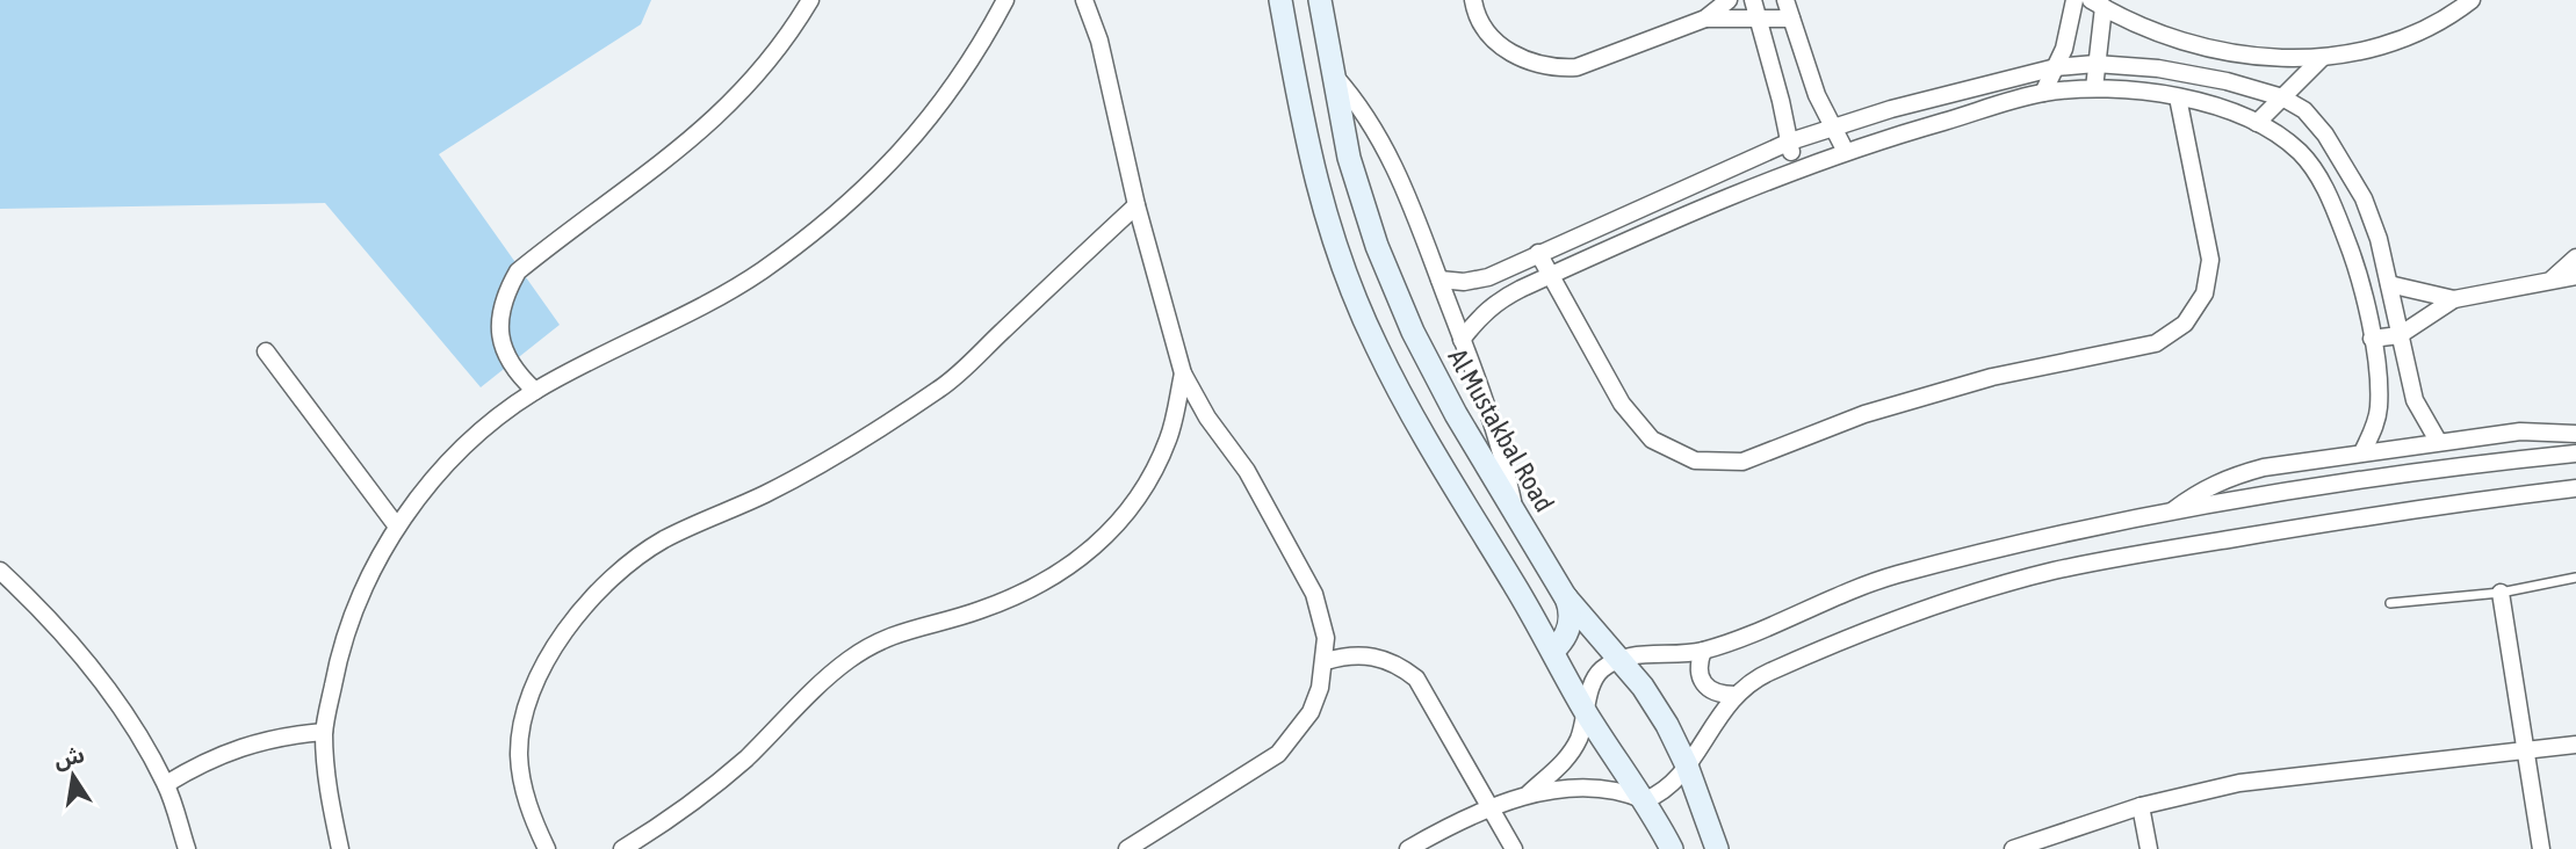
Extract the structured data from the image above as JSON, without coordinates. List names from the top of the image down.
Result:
{
  "streets": {
    "main road": ["Al Mustakbal Road"]
  },
  "north": "top"
}
